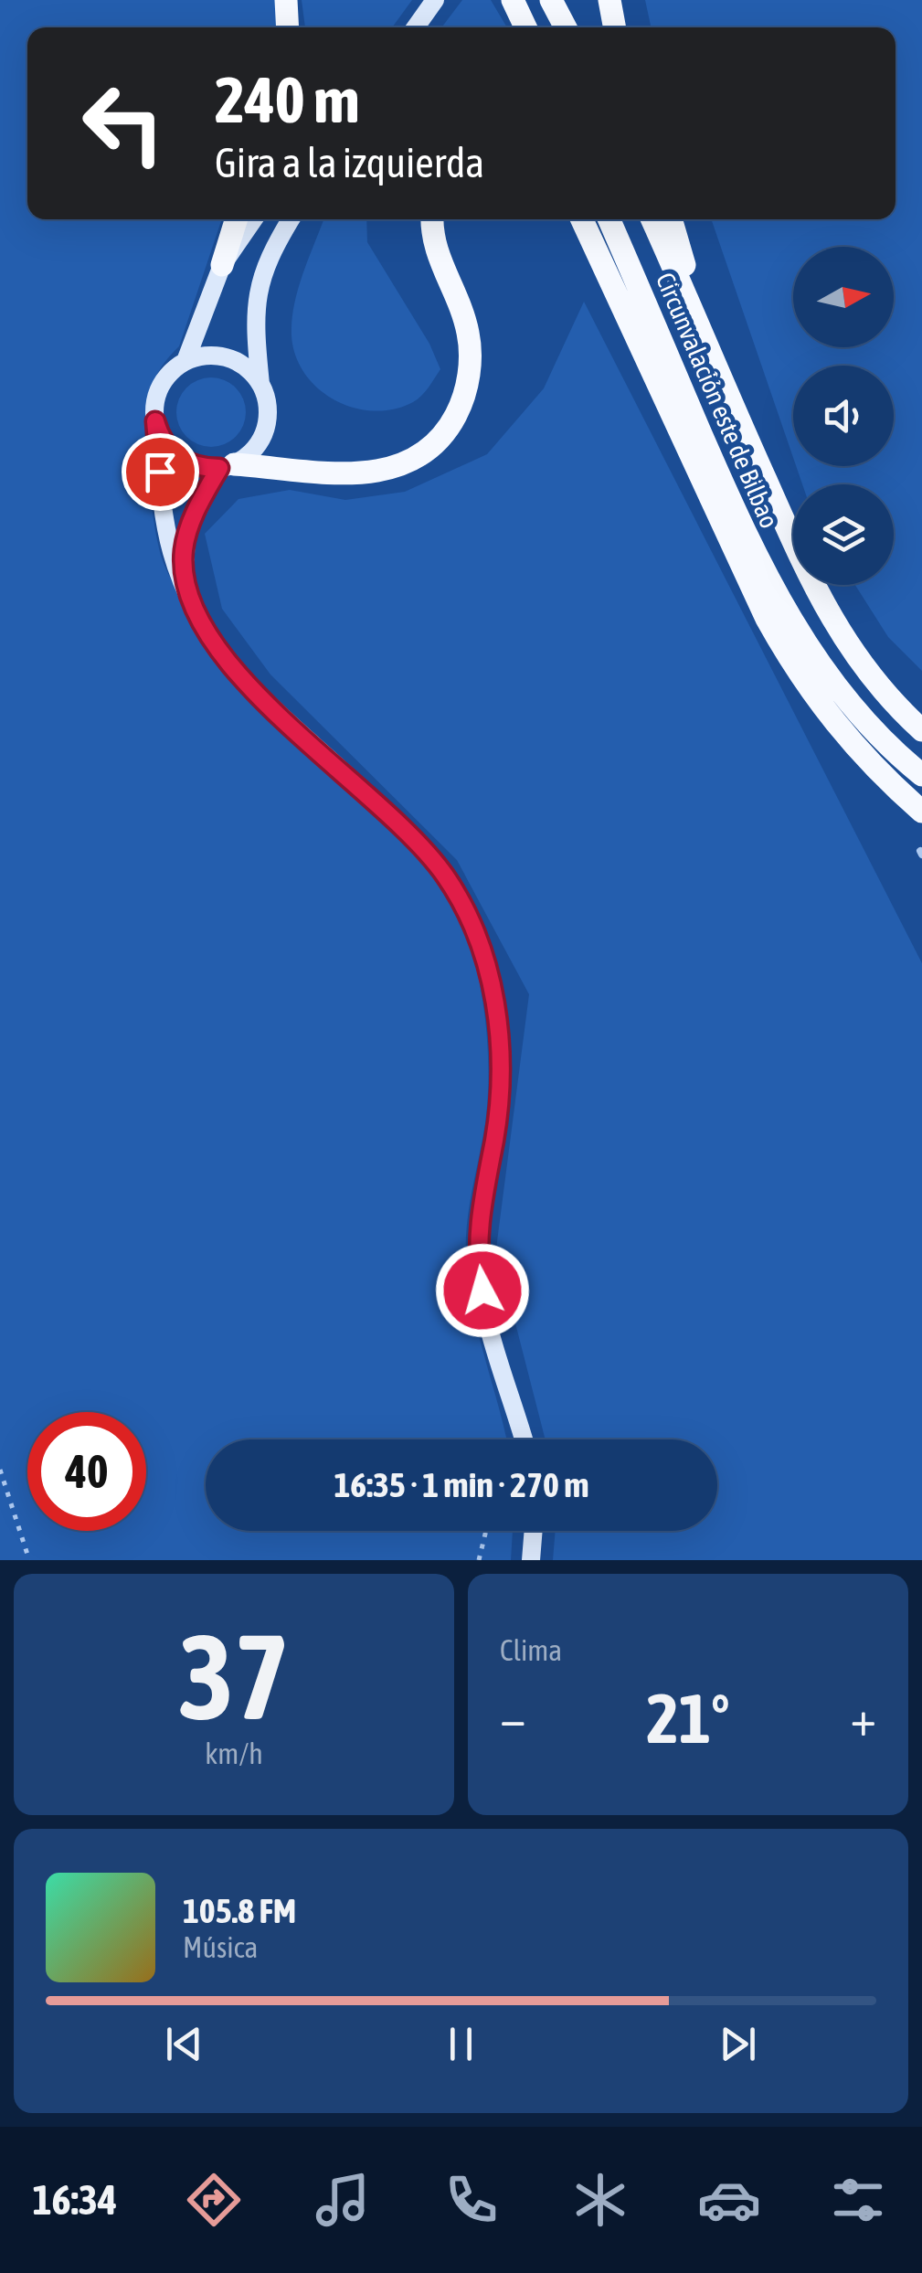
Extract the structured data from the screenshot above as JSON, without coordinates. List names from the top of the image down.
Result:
{
  "streets": {
    "main road": ["Circunvalación este de Bilbao"]
  },
  "north": "right",
  "page": {
    "turn": ["240 m", "Gira a la izquierda"],
    "limit": "40",
    "trip": "16:35 · 1 min · 270 m",
    "tile": [
      ["37", "km/h"],
      "Clima"
    ],
    "heat": ["−", "21°", "+"],
    "song": ["105.8 FM", "Música"],
    "tabs": "16:34"
  }
}
